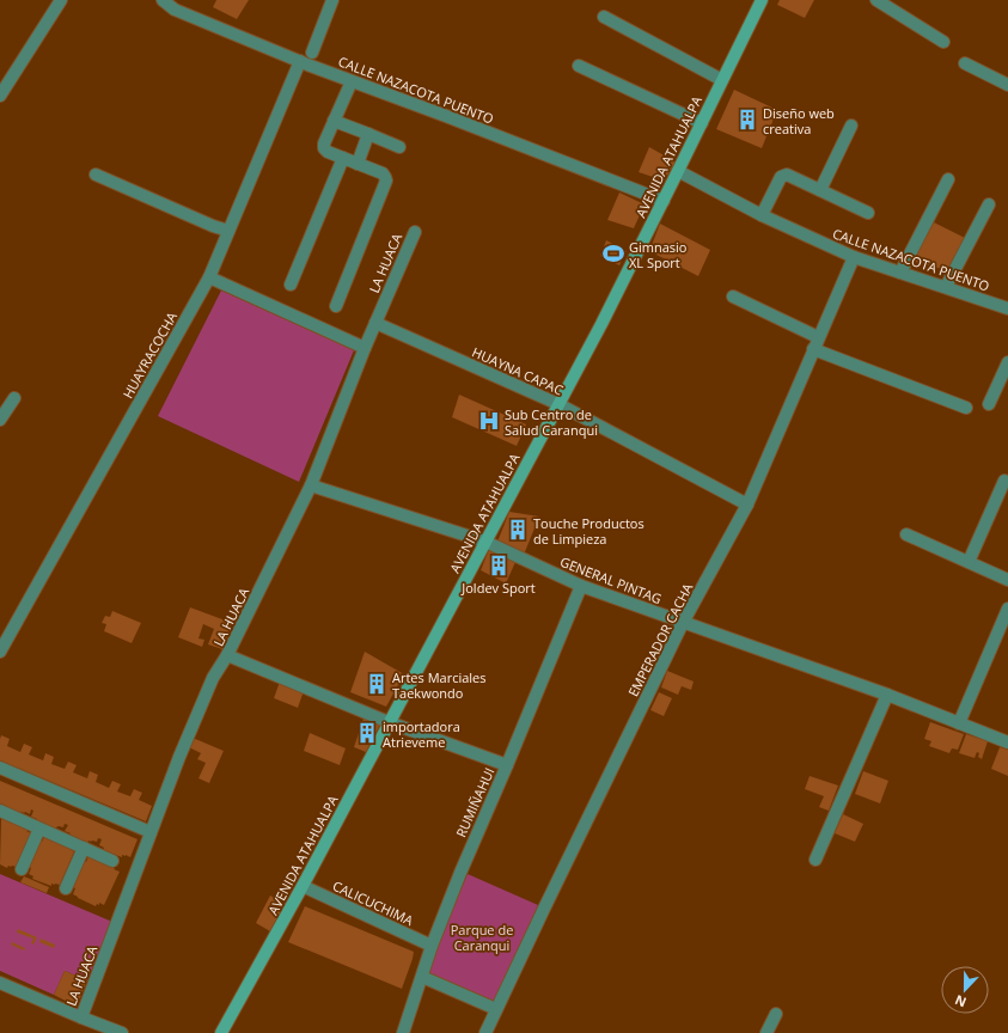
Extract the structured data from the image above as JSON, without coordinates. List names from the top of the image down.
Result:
{
  "streets": {
    "main road": ["AVENIDA ATAHUALPA"],
    "street": [
      "CALLE NAZACOTA PUENTO",
      "LA HUACA",
      "HUAYRACOCHA",
      "HUAYNA CAPAC",
      "GENERAL PINTAG",
      "EMPERADOR CACHA",
      "RUMIÑAHUI",
      "CALICUCHIMA"
    ]
  },
  "crossings": [
    ["CALLE NAZACOTA PUENTO", "AVENIDA ATAHUALPA"],
    ["CALLE NAZACOTA PUENTO", "HUAYRACOCHA"],
    ["CALLE NAZACOTA PUENTO", "EMPERADOR CACHA"],
    ["AVENIDA ATAHUALPA", "HUAYNA CAPAC"],
    ["AVENIDA ATAHUALPA", "GENERAL PINTAG"],
    ["AVENIDA ATAHUALPA", "CALICUCHIMA"],
    ["LA HUACA", "HUAYNA CAPAC"],
    ["LA HUACA", "GENERAL PINTAG"],
    ["HUAYNA CAPAC", "EMPERADOR CACHA"],
    ["GENERAL PINTAG", "EMPERADOR CACHA"],
    ["GENERAL PINTAG", "RUMIÑAHUI"],
    ["RUMIÑAHUI", "CALICUCHIMA"]
  ],
  "parks": ["Parque de Caranqui"],
  "places": {
    "building": [
      "Diseño web creativa",
      "Touche Productos de Limpieza",
      "Joldev Sport",
      "Artes Marciales Taekwondo",
      "importadora Atrieveme"
    ],
    "sports": ["Gimnasio XL Sport"],
    "hospital": ["Sub Centro de Salud Caranqui"]
  },
  "north": "bottom"
}
